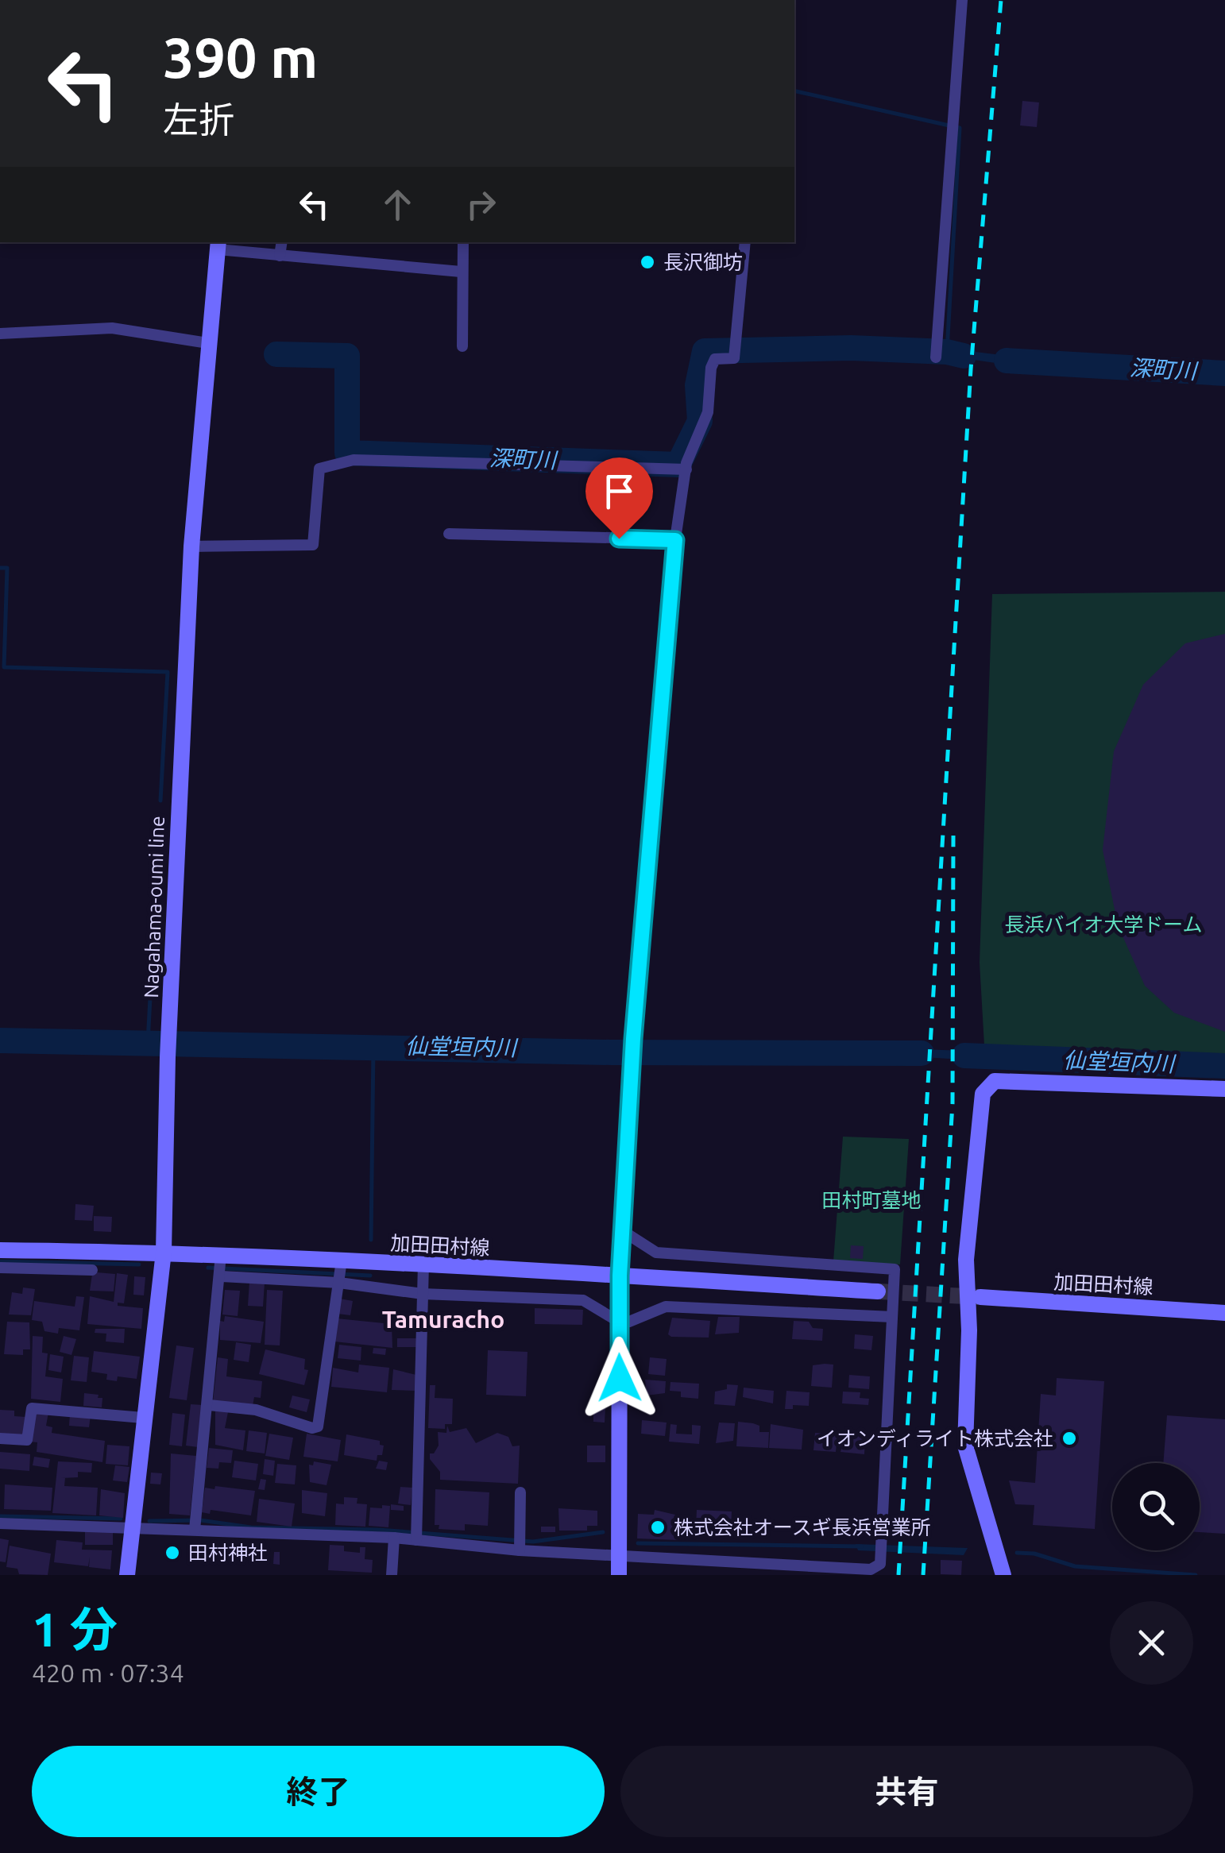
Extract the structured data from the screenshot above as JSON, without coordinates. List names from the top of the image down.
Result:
{
  "streets": {
    "main road": ["Nagahama-oumi line", "加田田村線"]
  },
  "crossings": [
    ["Nagahama-oumi line", "加田田村線"]
  ],
  "districts": ["Tamuracho"],
  "water": ["深町川", "仙堂垣内川"],
  "parks": ["長浜バイオ大学ドーム", "田村町墓地"],
  "places": [
    "長沢御坊",
    "イオンディライト株式会社",
    "株式会社オースギ長浜営業所",
    "田村神社"
  ],
  "page": {
    "turn": ["390 m", "左折"],
    "heading": ["1 分", "420 m · 07:34"],
    "buttons": ["終了", "共有"]
  }
}
